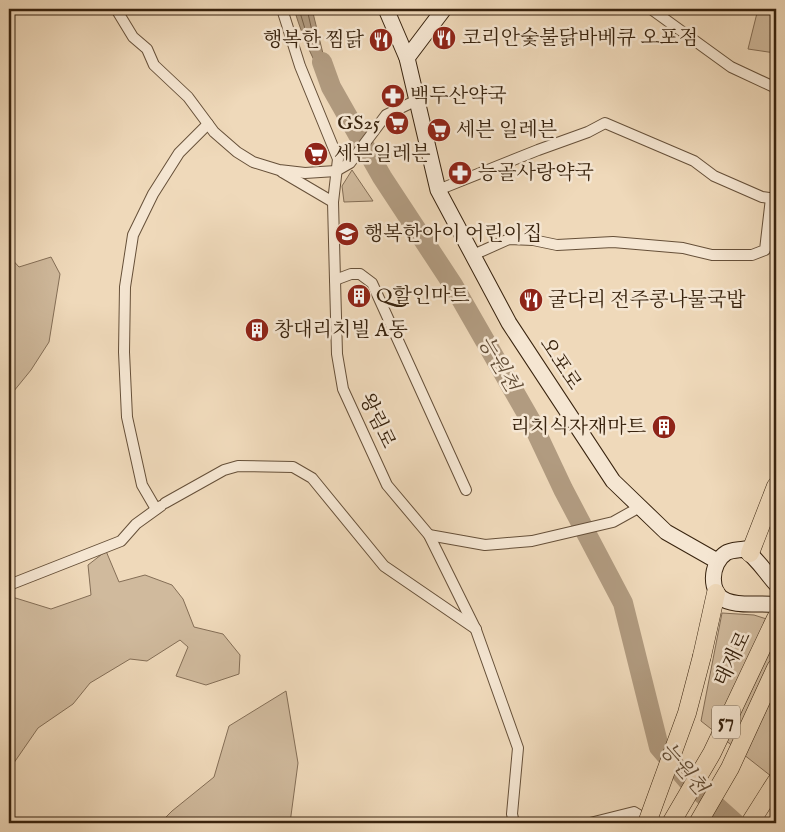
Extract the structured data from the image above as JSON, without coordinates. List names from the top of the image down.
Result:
{
  "streets": {
    "highway": ["태재로", "57"],
    "main road": ["오포로"],
    "street": ["왕림로"]
  },
  "water": ["능원천"],
  "places": {
    "restaurant": ["코리안숯불닭바베큐 오포점", "행복한 찜닭", "굴다리 전주콩나물국밥"],
    "pharmacy": ["백두산약국", "능골사랑약국"],
    "supermarket": ["GS25", "세븐 일레븐", "세븐일레븐"],
    "school or university": ["행복한아이 어린이집"],
    "building": ["Q할인마트", "창대리치빌 A동", "리치식자재마트"]
  }
}
